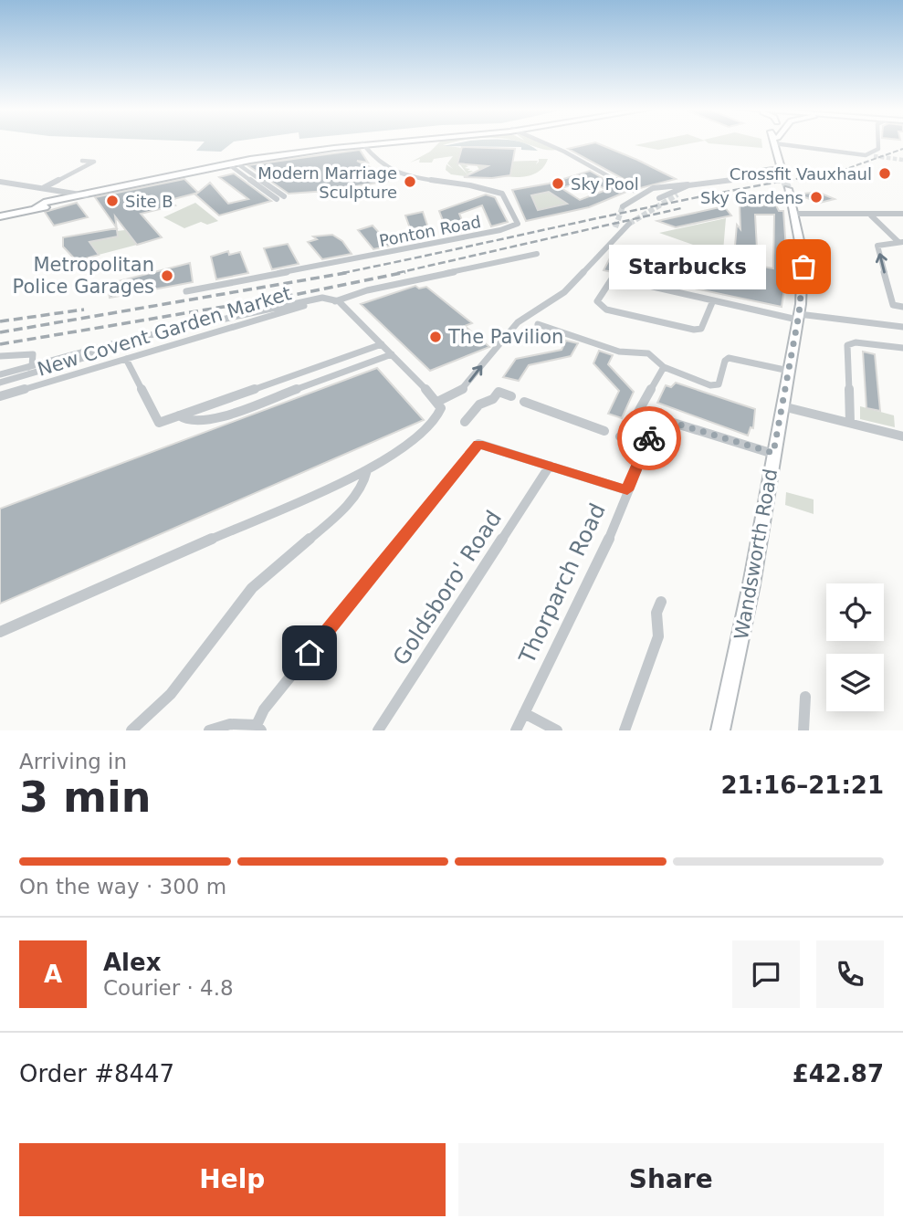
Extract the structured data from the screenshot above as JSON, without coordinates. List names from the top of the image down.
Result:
{
  "streets": {
    "main road": ["Wandsworth Road"],
    "street": [
      "Ponton Road",
      "New Covent Garden Market",
      "Thorparch Road",
      "Goldsboro' Road"
    ]
  },
  "places": [
    "Crossfit Vauxhaul",
    "Modern Marriage Sculpture",
    "Sky Pool",
    "Sky Gardens",
    "Site B",
    "Starbucks",
    "Metropolitan Police Garages",
    "The Pavilion"
  ],
  "page": {
    "bubble": "Starbucks",
    "heading": ["3 min", "Arriving in", "21:16–21:21"],
    "panel": [
      "Alex",
      "Courier · 4.8",
      "Order #8447",
      "£42.87"
    ],
    "bar": "On the way · 300 m",
    "round": "A",
    "buttons": ["Help", "Share"]
  }
}
